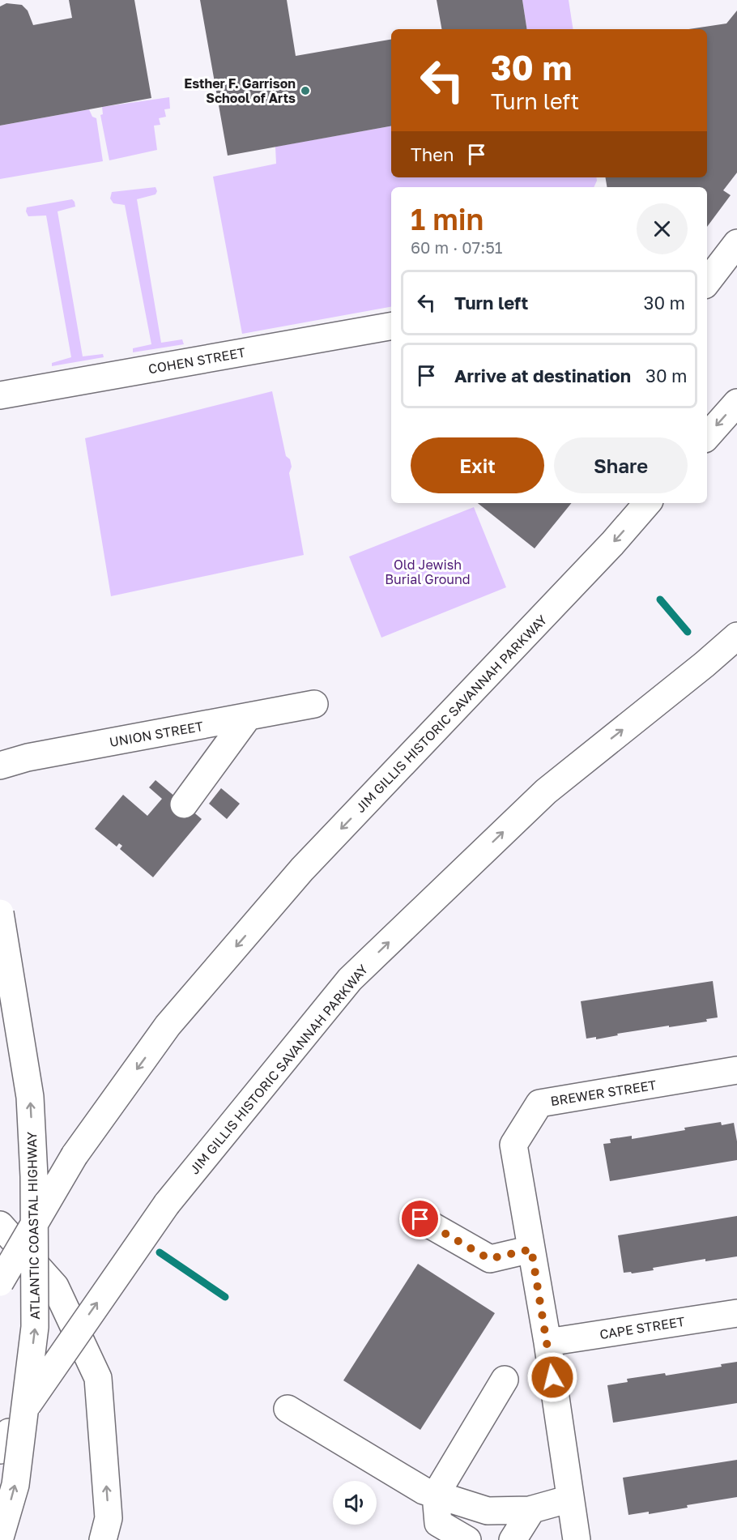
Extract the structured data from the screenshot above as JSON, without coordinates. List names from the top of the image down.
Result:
{
  "streets": {
    "main road": [
      "COHEN STREET",
      "JIM GILLIS HISTORIC SAVANNAH PARKWAY",
      "UNION STREET",
      "BREWER STREET",
      "ATLANTIC COASTAL HIGHWAY",
      "CAPE STREET"
    ]
  },
  "crossings": [
    ["BREWER STREET", "CAPE STREET"]
  ],
  "parks": ["Old Jewish Burial Ground"],
  "places": ["Esther F. Garrison School of Arts"],
  "page": {
    "turn": ["30 m", "Turn left"],
    "then": "Then",
    "heading": ["1 min", "60 m · 07:51"],
    "list": [
      {
        "name": "Turn left",
        "value": "30 m"
      },
      {
        "name": "Arrive at destination",
        "value": "30 m"
      }
    ],
    "buttons": ["Exit", "Share"]
  }
}
